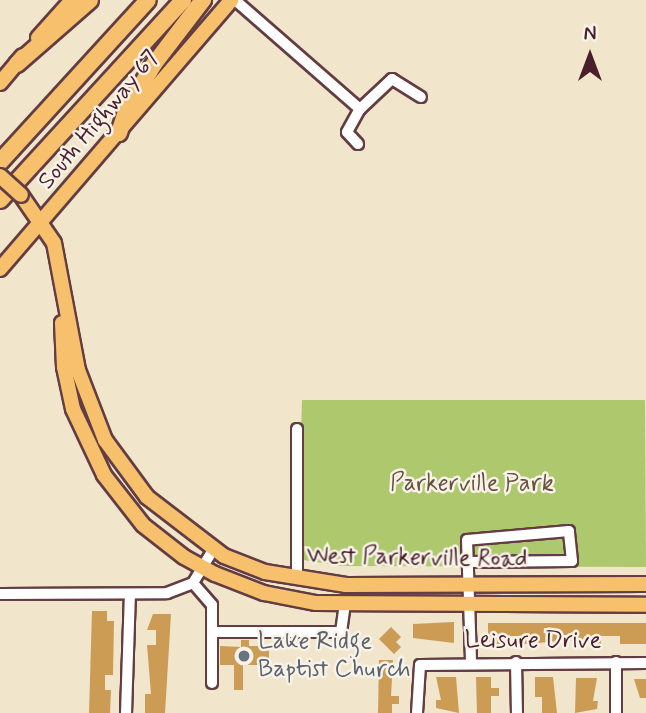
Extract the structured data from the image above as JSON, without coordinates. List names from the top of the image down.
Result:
{
  "streets": {
    "main road": ["South Highway 67", "West Parkerville Road"],
    "street": ["Leisure Drive"]
  },
  "parks": ["Parkerville Park"],
  "places": ["Lake Ridge Baptist Church"],
  "north": "top"
}
